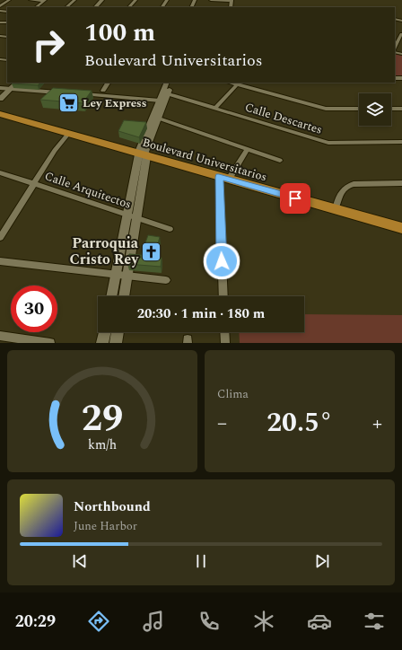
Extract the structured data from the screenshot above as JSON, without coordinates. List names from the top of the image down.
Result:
{
  "streets": {
    "main road": ["Boulevard Universitarios"],
    "street": ["Calle Descartes", "Calle Arquitectos"]
  },
  "places": {
    "supermarket": ["Ley Express"],
    "church": ["Parroquia Cristo Rey"]
  },
  "page": {
    "turn": ["100 m", "Boulevard Universitarios"],
    "limit": "30",
    "trip": "20:30 · 1 min · 180 m",
    "tile": "Clima",
    "heat": ["−", "20.5°", "+"],
    "song": ["Northbound", "June Harbor"],
    "tabs": "20:29",
    "gauge": ["29", "km/h"]
  }
}
